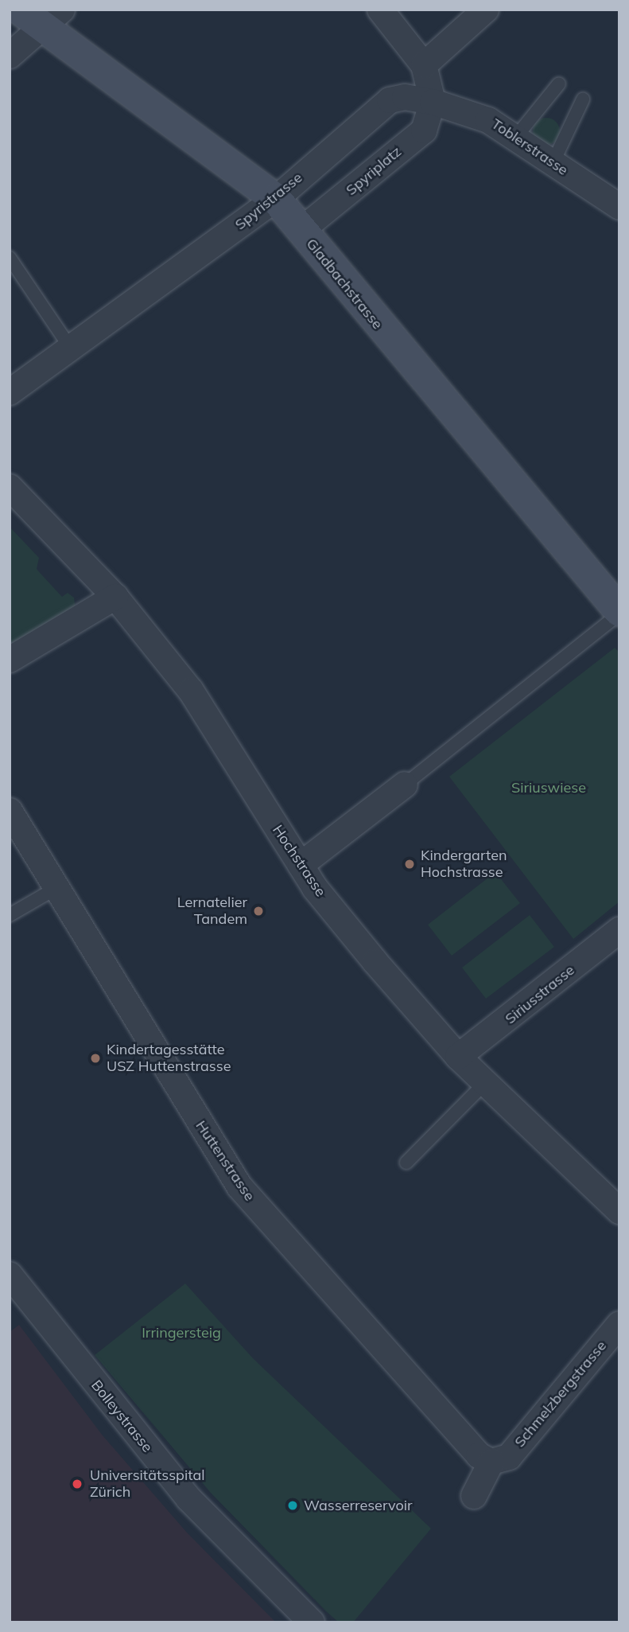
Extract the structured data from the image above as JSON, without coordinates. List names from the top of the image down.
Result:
{
  "streets": {
    "street": [
      "Toblerstrasse",
      "Spyriplatz",
      "Spyristrasse",
      "Gladbachstrasse",
      "Hochstrasse",
      "Siriusstrasse",
      "Huttenstrasse",
      "Schmelzbergstrasse",
      "Bolleystrasse"
    ]
  },
  "crossings": [
    ["Toblerstrasse", "Spyriplatz"],
    ["Toblerstrasse", "Spyristrasse"],
    ["Spyriplatz", "Spyristrasse"],
    ["Spyriplatz", "Gladbachstrasse"],
    ["Spyristrasse", "Gladbachstrasse"],
    ["Hochstrasse", "Siriusstrasse"],
    ["Huttenstrasse", "Schmelzbergstrasse"]
  ],
  "parks": ["Siriuswiese", "Irringersteig"],
  "places": [
    "Kindergarten Hochstrasse",
    "Lernatelier Tandem",
    "Kindertagesstätte USZ Huttenstrasse",
    "Universitätsspital Zürich",
    "Wasserreservoir"
  ]
}
